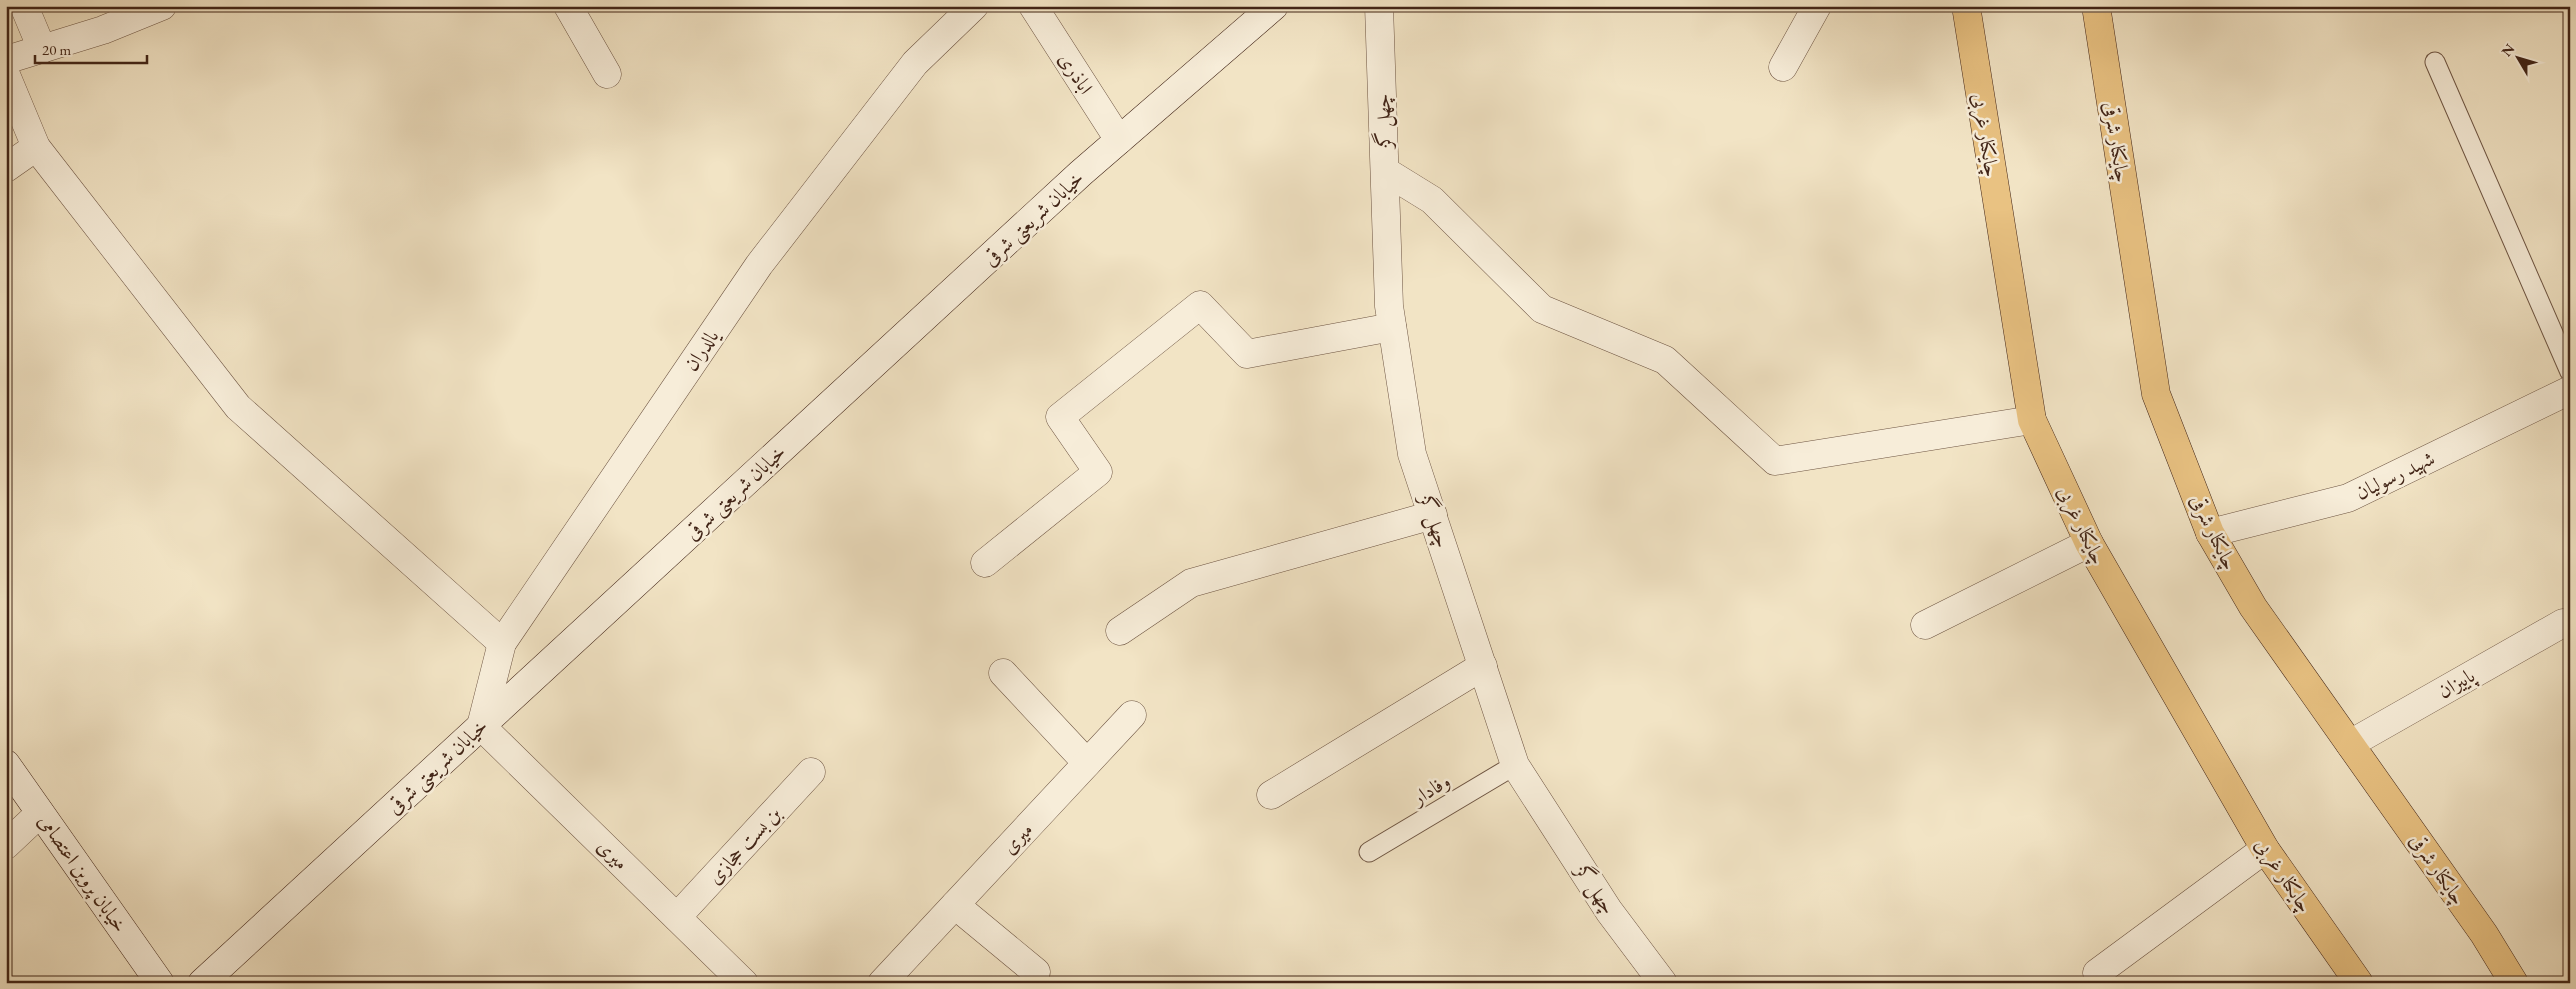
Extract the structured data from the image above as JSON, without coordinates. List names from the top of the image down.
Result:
{
  "streets": {
    "main road": ["چایکنار غربی", "چایکنار شرقی"],
    "street": [
      "اباذری",
      "چهل گز",
      "خیابان شریعتی شرقی",
      "یالدران",
      "شهید رسولیان",
      "پاییزان",
      "میری",
      "بن بست حجازی",
      "خیابان پروین اعتصامی"
    ],
    "lane": ["وفادار"]
  },
  "crossings": [
    ["اباذری", "خیابان شریعتی شرقی"],
    ["چهل گز", "وفادار"],
    ["چایکنار شرقی", "شهید رسولیان"],
    ["چایکنار شرقی", "پاییزان"],
    ["خیابان شریعتی شرقی", "یالدران"],
    ["خیابان شریعتی شرقی", "میری"],
    ["یالدران", "میری"],
    ["میری", "بن بست حجازی"]
  ],
  "scale_bar": "20 m",
  "north": "top left"
}
